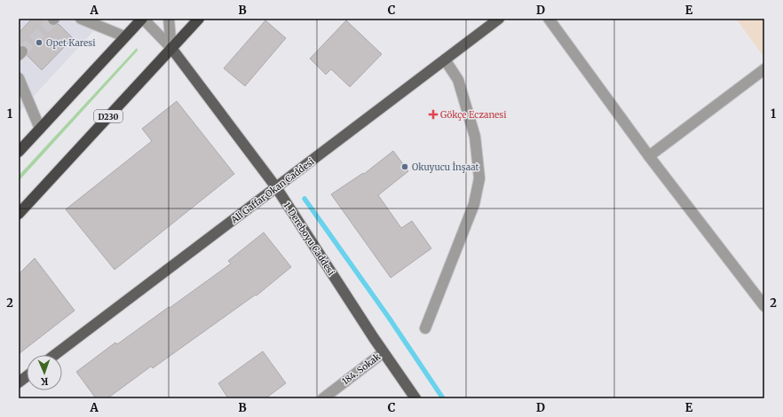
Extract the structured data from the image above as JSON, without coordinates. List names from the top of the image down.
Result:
{
  "streets": {
    "highway": ["D230"],
    "main road": ["Ali Gaffar Okan Caddesi", "1. Dereboyu Caddesi"],
    "street": ["184. Sokak"]
  },
  "crossings": [
    ["D230", "1. Dereboyu Caddesi"],
    ["Ali Gaffar Okan Caddesi", "1. Dereboyu Caddesi"],
    ["1. Dereboyu Caddesi", "184. Sokak"]
  ],
  "places": {
    "other": ["Opet Karesi", "Okuyucu İnşaat"],
    "health": ["Gökçe Eczanesi"]
  },
  "north": "bottom",
  "grid": {
    "columns": [
      "A",
      "B",
      "C",
      "D",
      "E"
    ],
    "rows": ["1", "2"]
  }
}
